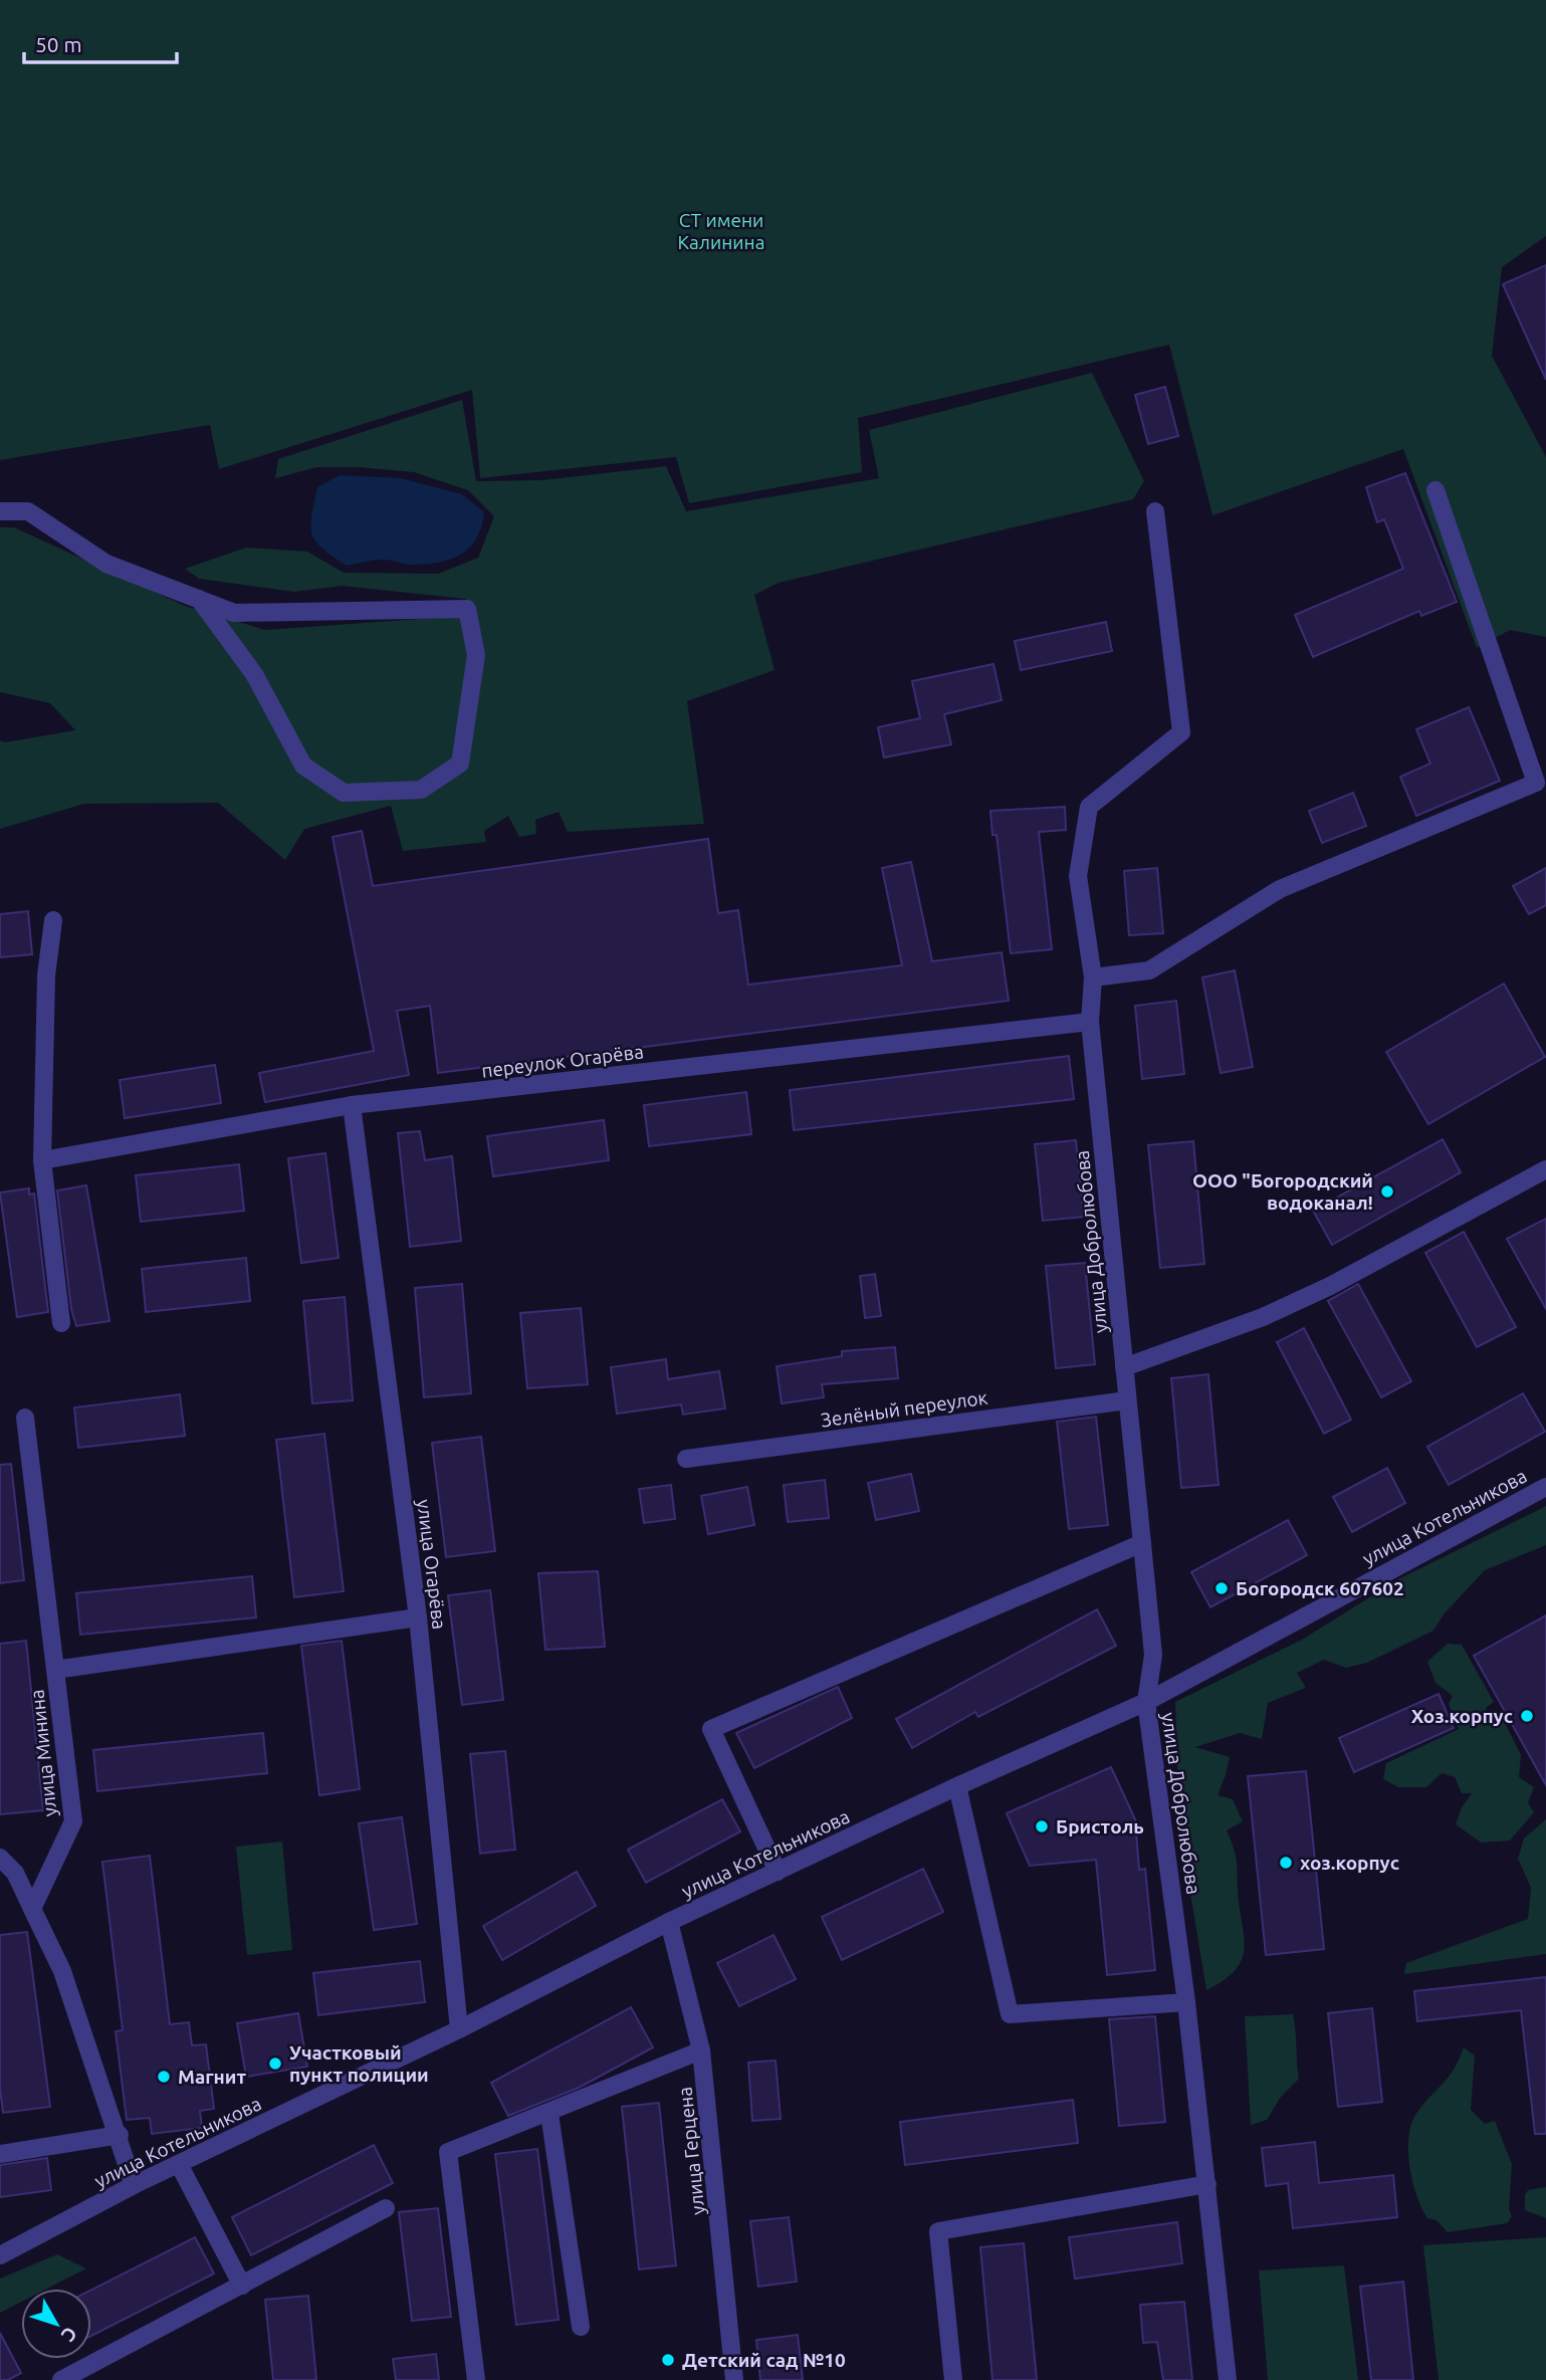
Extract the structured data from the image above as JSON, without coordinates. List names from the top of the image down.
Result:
{
  "streets": {
    "street": [
      "переулок Огарёва",
      "улица Добролюбова",
      "Зелёный переулок",
      "улица Котельникова",
      "улица Огарёва",
      "улица Минина",
      "улица Герцена"
    ]
  },
  "crossings": [
    ["переулок Огарёва", "улица Добролюбова"],
    ["переулок Огарёва", "улица Огарёва"],
    ["улица Добролюбова", "Зелёный переулок"],
    ["улица Добролюбова", "улица Котельникова"],
    ["улица Котельникова", "улица Огарёва"],
    ["улица Котельникова", "улица Герцена"]
  ],
  "parks": ["СТ имени Калинина"],
  "places": [
    "ООО \"Богородский водоканал!",
    "Богородск 607602",
    "Хоз.корпус",
    "Бристоль",
    "хоз.корпус",
    "Участковый пункт полиции",
    "Магнит",
    "Детский сад №10"
  ],
  "scale_bar": "50 m",
  "north": "bottom right"
}
